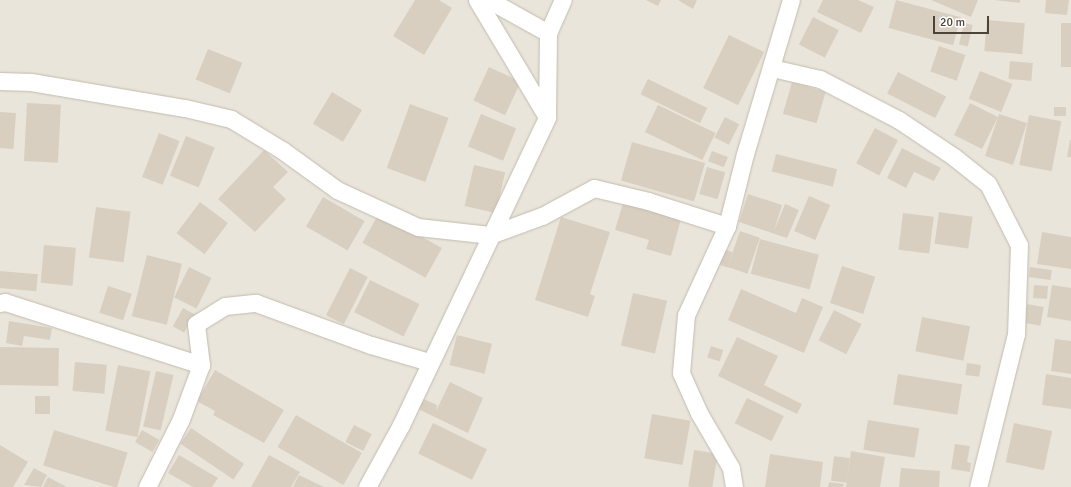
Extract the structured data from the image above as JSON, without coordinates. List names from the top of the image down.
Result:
{
  "scale_bar": "20 m"
}
